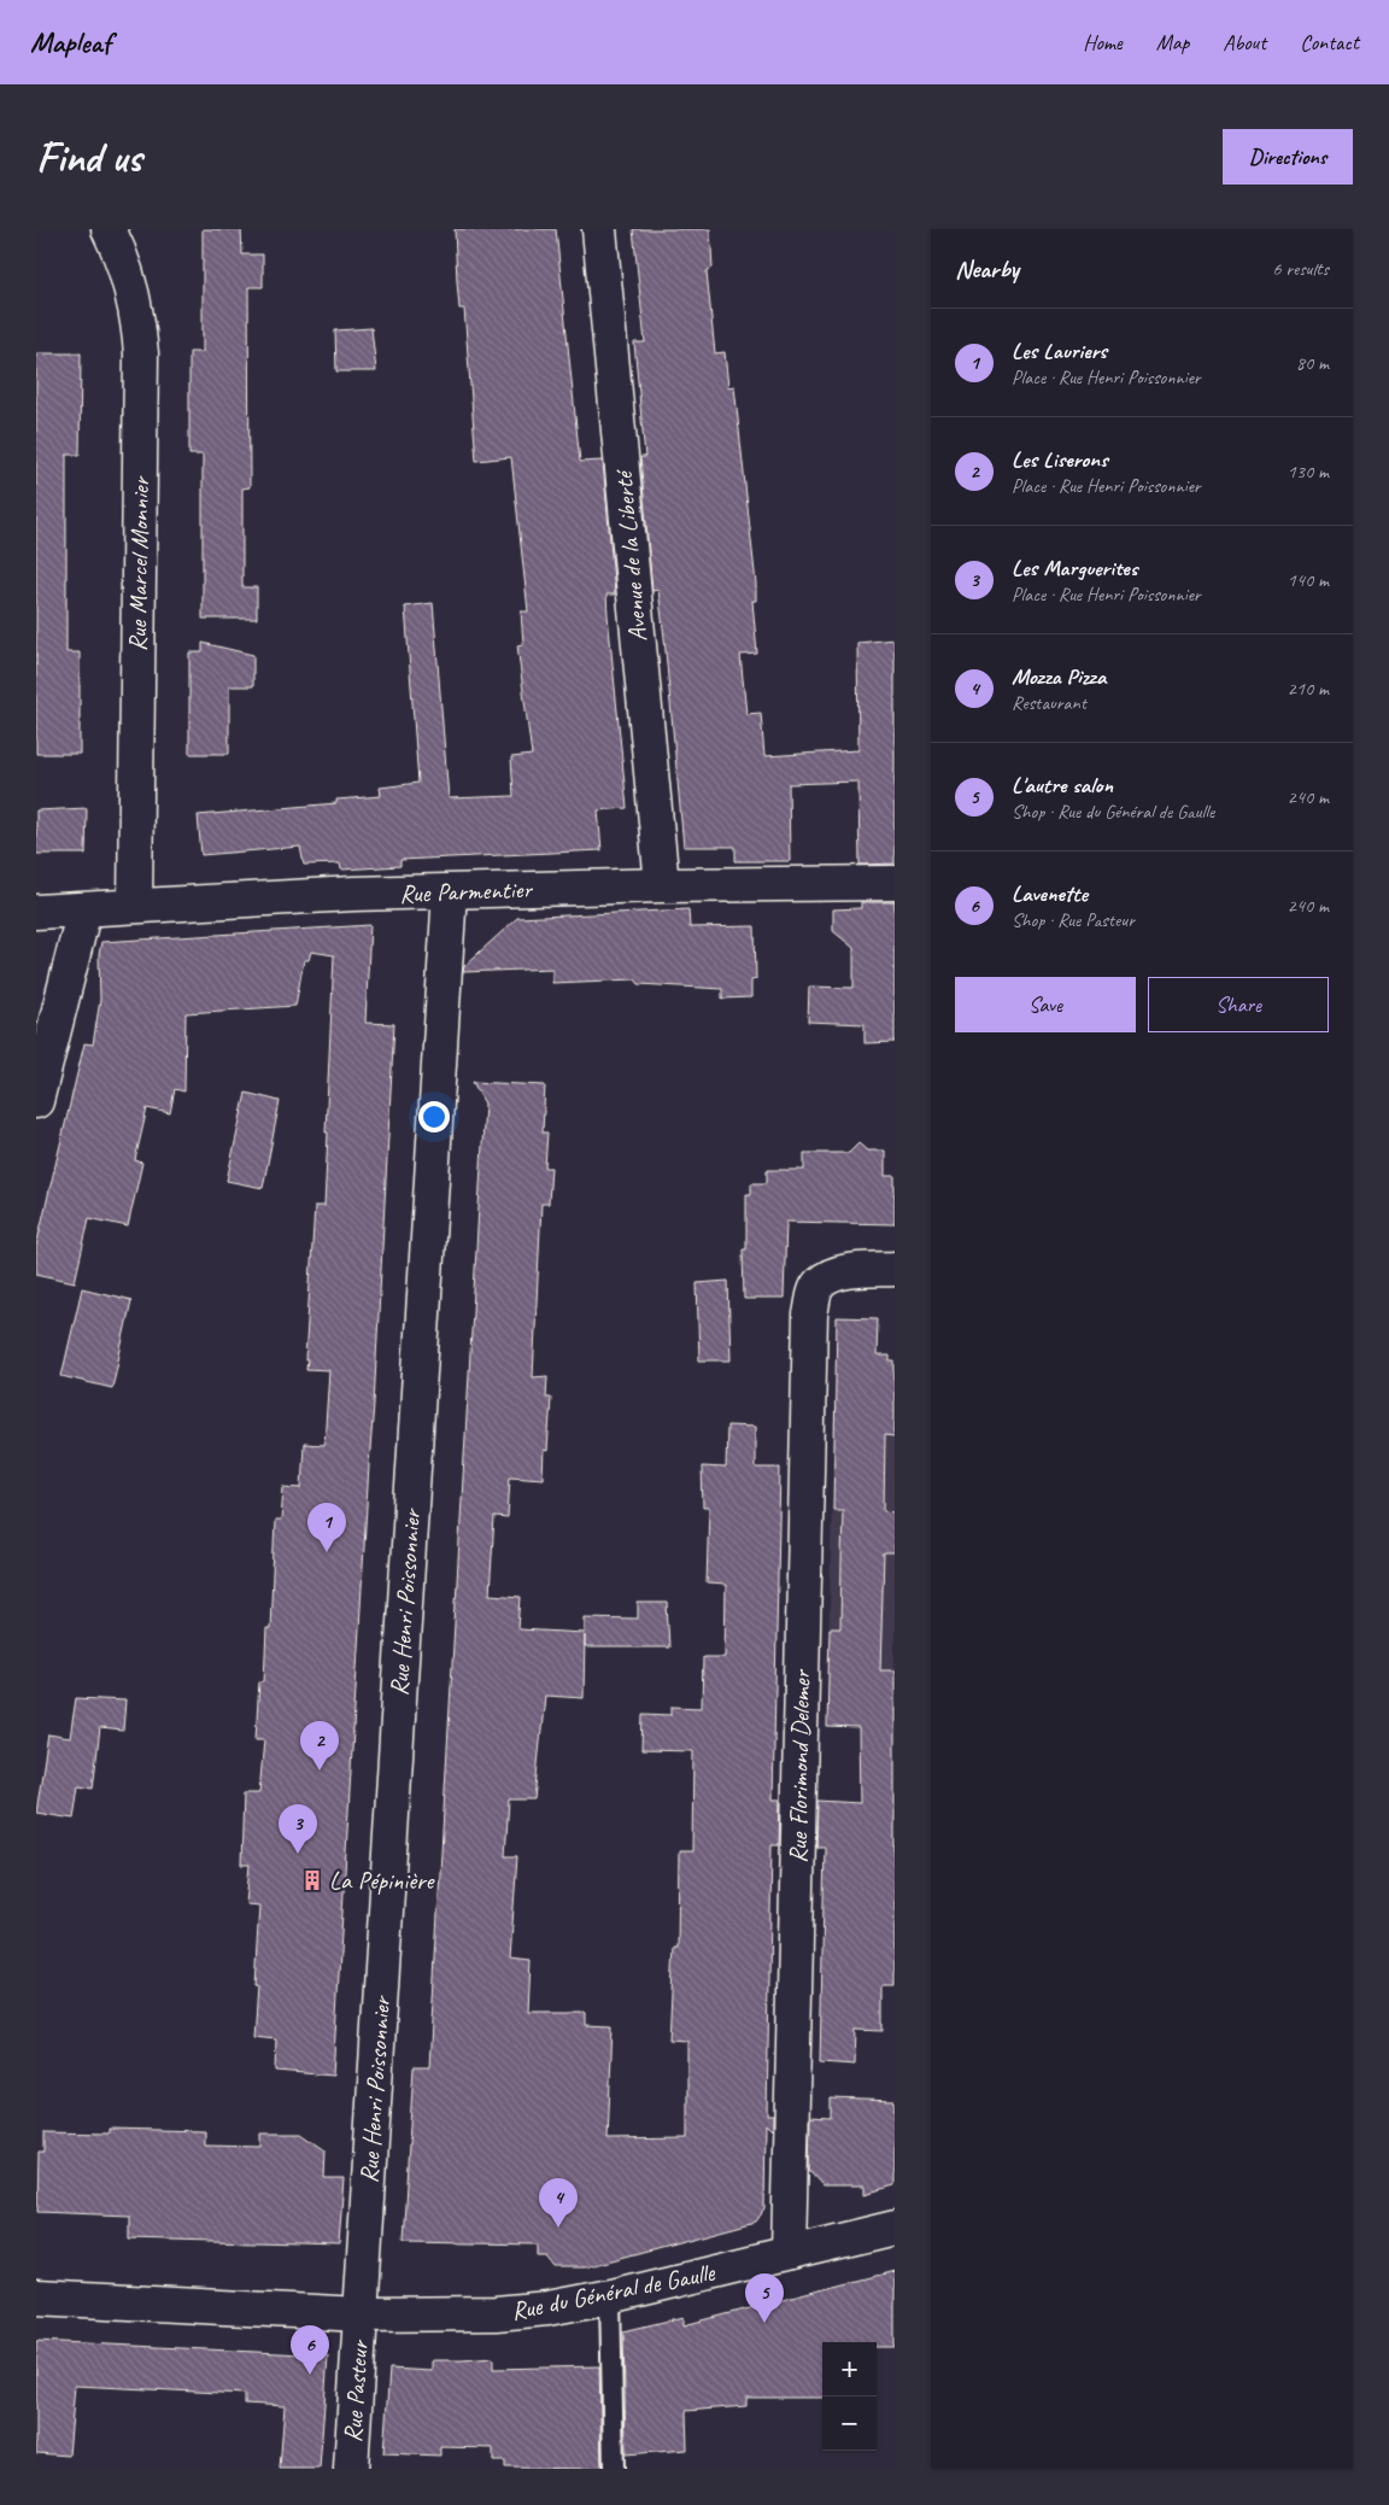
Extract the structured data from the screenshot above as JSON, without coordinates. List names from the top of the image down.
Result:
{
  "streets": {
    "street": [
      "Avenue de la Liberté",
      "Rue Marcel Monnier",
      "Rue Parmentier",
      "Rue Henri Poissonnier",
      "Rue Florimond Delemer",
      "Rue du Général de Gaulle",
      "Rue Pasteur"
    ]
  },
  "crossings": [
    ["Avenue de la Liberté", "Rue Parmentier"],
    ["Rue Marcel Monnier", "Rue Parmentier"],
    ["Rue Parmentier", "Rue Henri Poissonnier"],
    ["Rue Henri Poissonnier", "Rue du Général de Gaulle"],
    ["Rue Henri Poissonnier", "Rue Pasteur"],
    ["Rue Florimond Delemer", "Rue du Général de Gaulle"],
    ["Rue du Général de Gaulle", "Rue Pasteur"]
  ],
  "places": {
    "building": ["La Pépinière"]
  },
  "page": {
    "header": "Mapleaf",
    "nav": [
      "Home",
      "Map",
      "About",
      "Contact"
    ],
    "buttons": [
      "Directions",
      ["Save", "Share"]
    ],
    "title": "Find us",
    "heading": ["Nearby", "6 results"],
    "list": [
      {
        "mark": "1",
        "name": "Les Lauriers",
        "note": "Place · Rue Henri Poissonnier",
        "value": "80 m"
      },
      {
        "mark": "2",
        "name": "Les Liserons",
        "note": "Place · Rue Henri Poissonnier",
        "value": "130 m"
      },
      {
        "mark": "3",
        "name": "Les Marguerites",
        "note": "Place · Rue Henri Poissonnier",
        "value": "140 m"
      },
      {
        "mark": "4",
        "name": "Mozza Pizza",
        "note": "Restaurant",
        "value": "210 m"
      },
      {
        "mark": "5",
        "name": "L'autre salon",
        "note": "Shop · Rue du Général de Gaulle",
        "value": "240 m"
      },
      {
        "mark": "6",
        "name": "Lavenette",
        "note": "Shop · Rue Pasteur",
        "value": "240 m"
      }
    ],
    "pins": [
      "1",
      "2",
      "3",
      "4",
      "5",
      "6"
    ],
    "map_buttons": ["+", "−"]
  }
}
